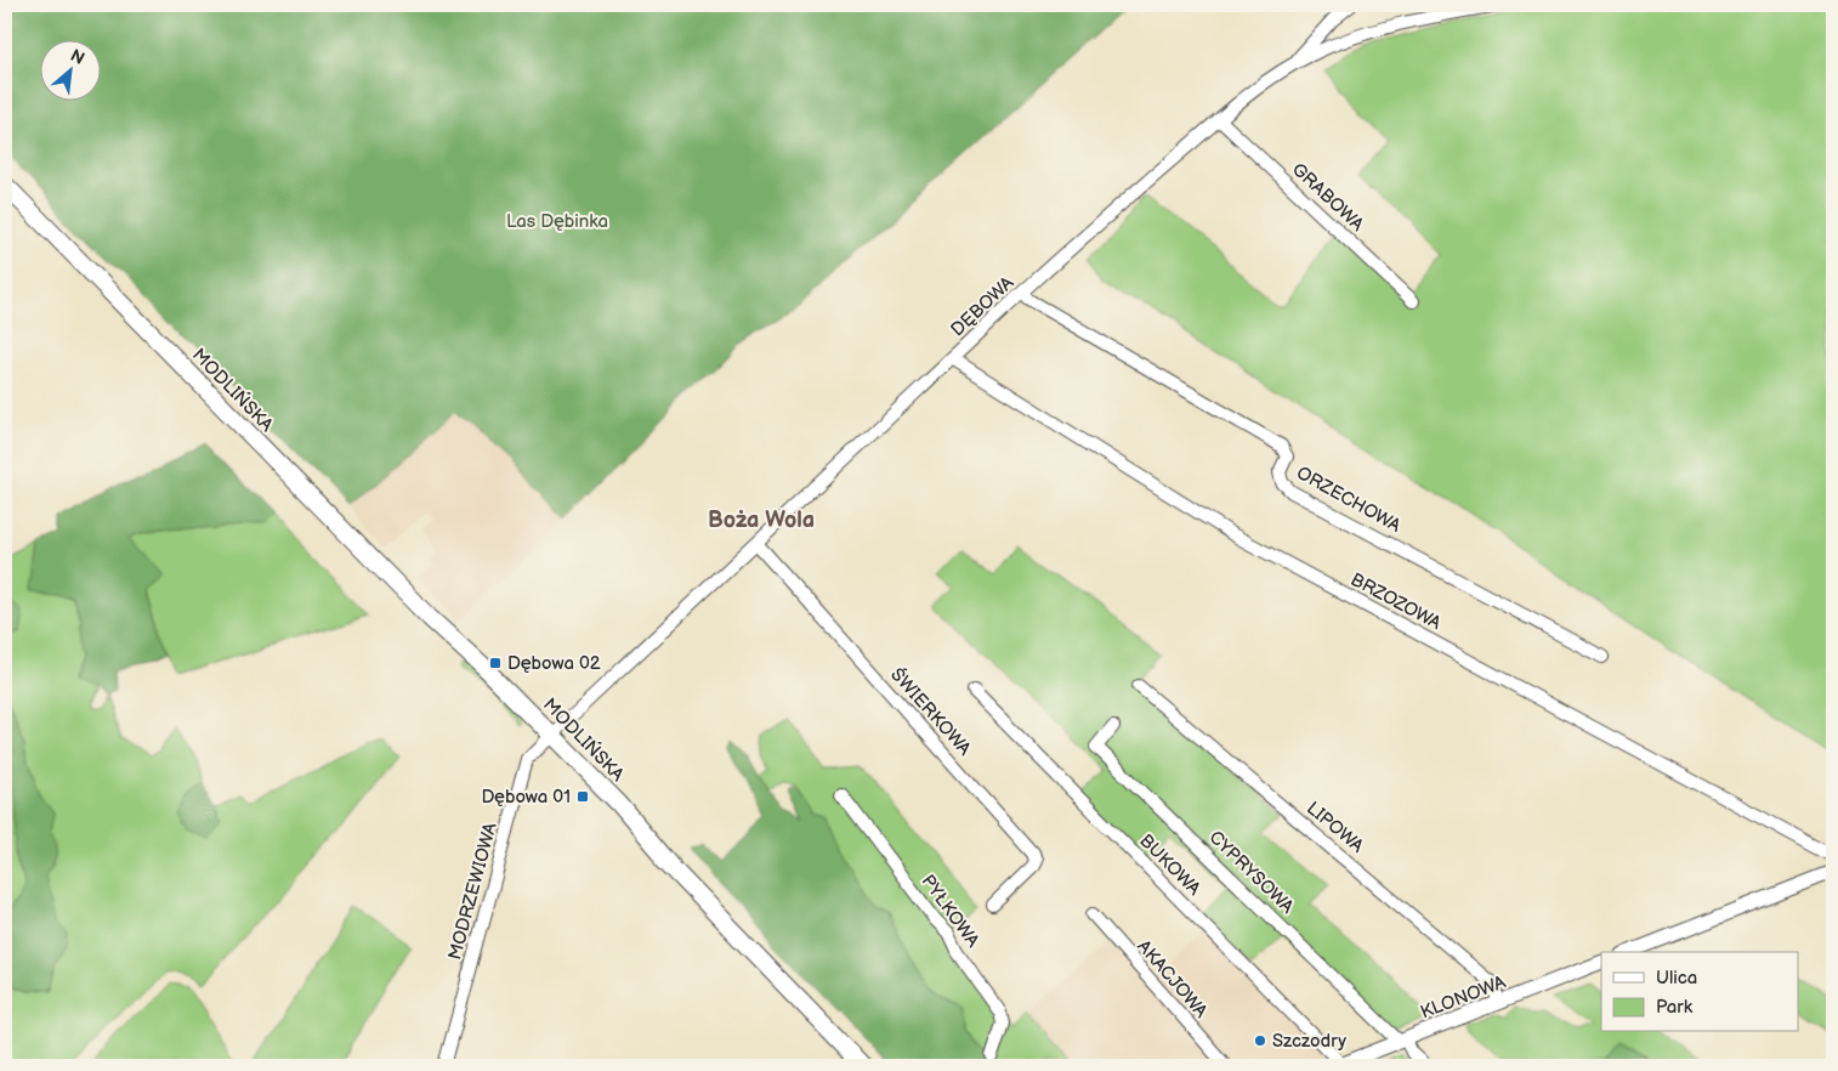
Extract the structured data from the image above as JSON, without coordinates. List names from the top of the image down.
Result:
{
  "streets": {
    "main road": ["MODLIŃSKA"],
    "street": [
      "GRABOWA",
      "DĘBOWA",
      "ORZECHOWA",
      "BRZOZOWA",
      "ŚWIERKOWA",
      "LIPOWA",
      "BUKOWA",
      "CYPRYSOWA",
      "MODRZEWIOWA",
      "PYŁKOWA",
      "AKACJOWA",
      "KLONOWA"
    ]
  },
  "crossings": [
    ["GRABOWA", "DĘBOWA"],
    ["DĘBOWA", "MODLIŃSKA"],
    ["DĘBOWA", "ORZECHOWA"],
    ["DĘBOWA", "BRZOZOWA"],
    ["DĘBOWA", "ŚWIERKOWA"],
    ["DĘBOWA", "MODRZEWIOWA"],
    ["MODLIŃSKA", "MODRZEWIOWA"],
    ["LIPOWA", "KLONOWA"],
    ["BUKOWA", "KLONOWA"],
    ["CYPRYSOWA", "KLONOWA"]
  ],
  "districts": ["Boża Wola"],
  "parks": ["Las Dębinka"],
  "places": {
    "transit": ["Dębowa 02", "Dębowa 01"],
    "other": ["Szczodry"]
  },
  "legend": ["Ulica", "Park"],
  "north": "top right"
}
